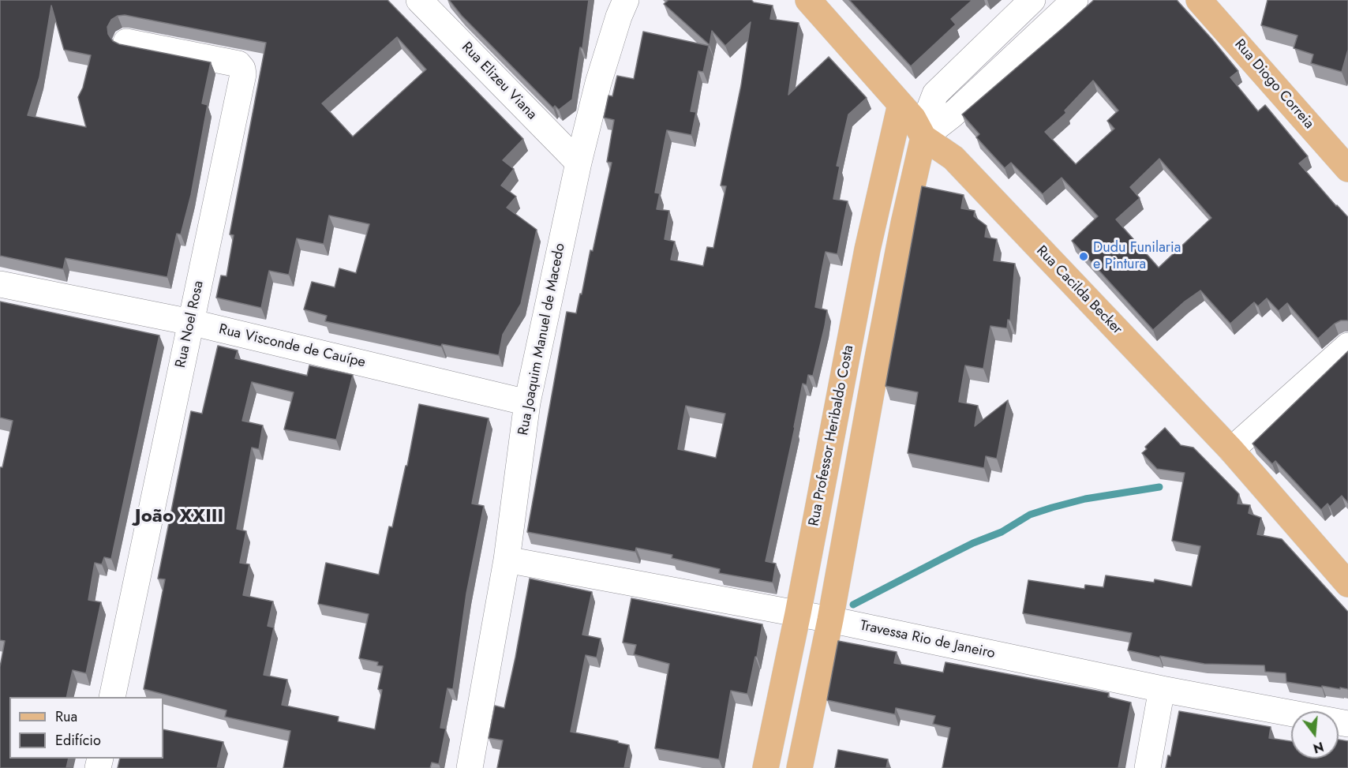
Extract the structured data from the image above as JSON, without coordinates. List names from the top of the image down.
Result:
{
  "streets": {
    "main road": ["Rua Diogo Correia", "Rua Cacilda Becker", "Rua Professor Heribaldo Costa"],
    "street": [
      "Rua Elizeu Viana",
      "Rua Noel Rosa",
      "Rua Joaquim Manuel de Macedo",
      "Rua Visconde de Cauípe",
      "Travessa Rio de Janeiro"
    ]
  },
  "crossings": [
    ["Rua Elizeu Viana", "Rua Joaquim Manuel de Macedo"],
    ["Rua Cacilda Becker", "Rua Professor Heribaldo Costa"],
    ["Rua Noel Rosa", "Rua Visconde de Cauípe"],
    ["Rua Joaquim Manuel de Macedo", "Rua Visconde de Cauípe"],
    ["Rua Joaquim Manuel de Macedo", "Travessa Rio de Janeiro"],
    ["Rua Professor Heribaldo Costa", "Travessa Rio de Janeiro"]
  ],
  "districts": ["João XXIII"],
  "places": ["Dudu Funilaria e Pintura"],
  "legend": ["Rua", "Edifício"],
  "north": "bottom"
}
